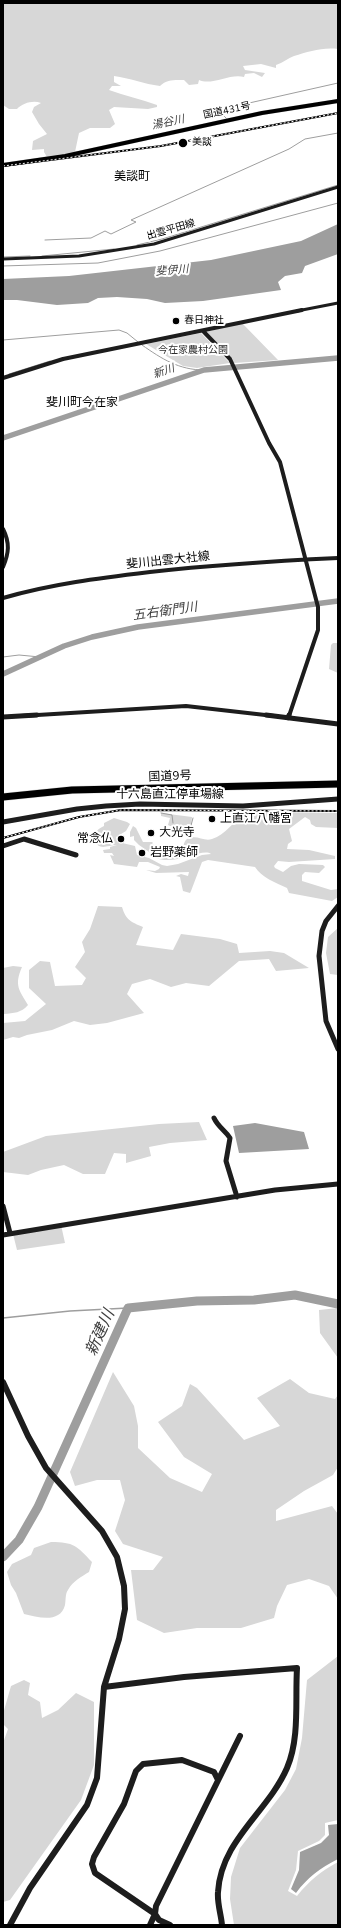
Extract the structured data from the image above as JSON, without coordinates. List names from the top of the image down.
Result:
{
  "streets": {
    "highway": ["国道431号", "国道9号"],
    "street": ["出雲平田線", "斐川出雲大社線", "十六島直江停車場線"]
  },
  "districts": ["美談町", "斐川町今在家"],
  "water": [
    "湯谷川",
    "斐伊川",
    "新川",
    "五右衛門川",
    "新建川"
  ],
  "parks": ["今在家農村公園"],
  "places": [
    "美談",
    "春日神社",
    "上直江八幡宮",
    "大光寺",
    "常念仏",
    "岩野薬師"
  ]
}
